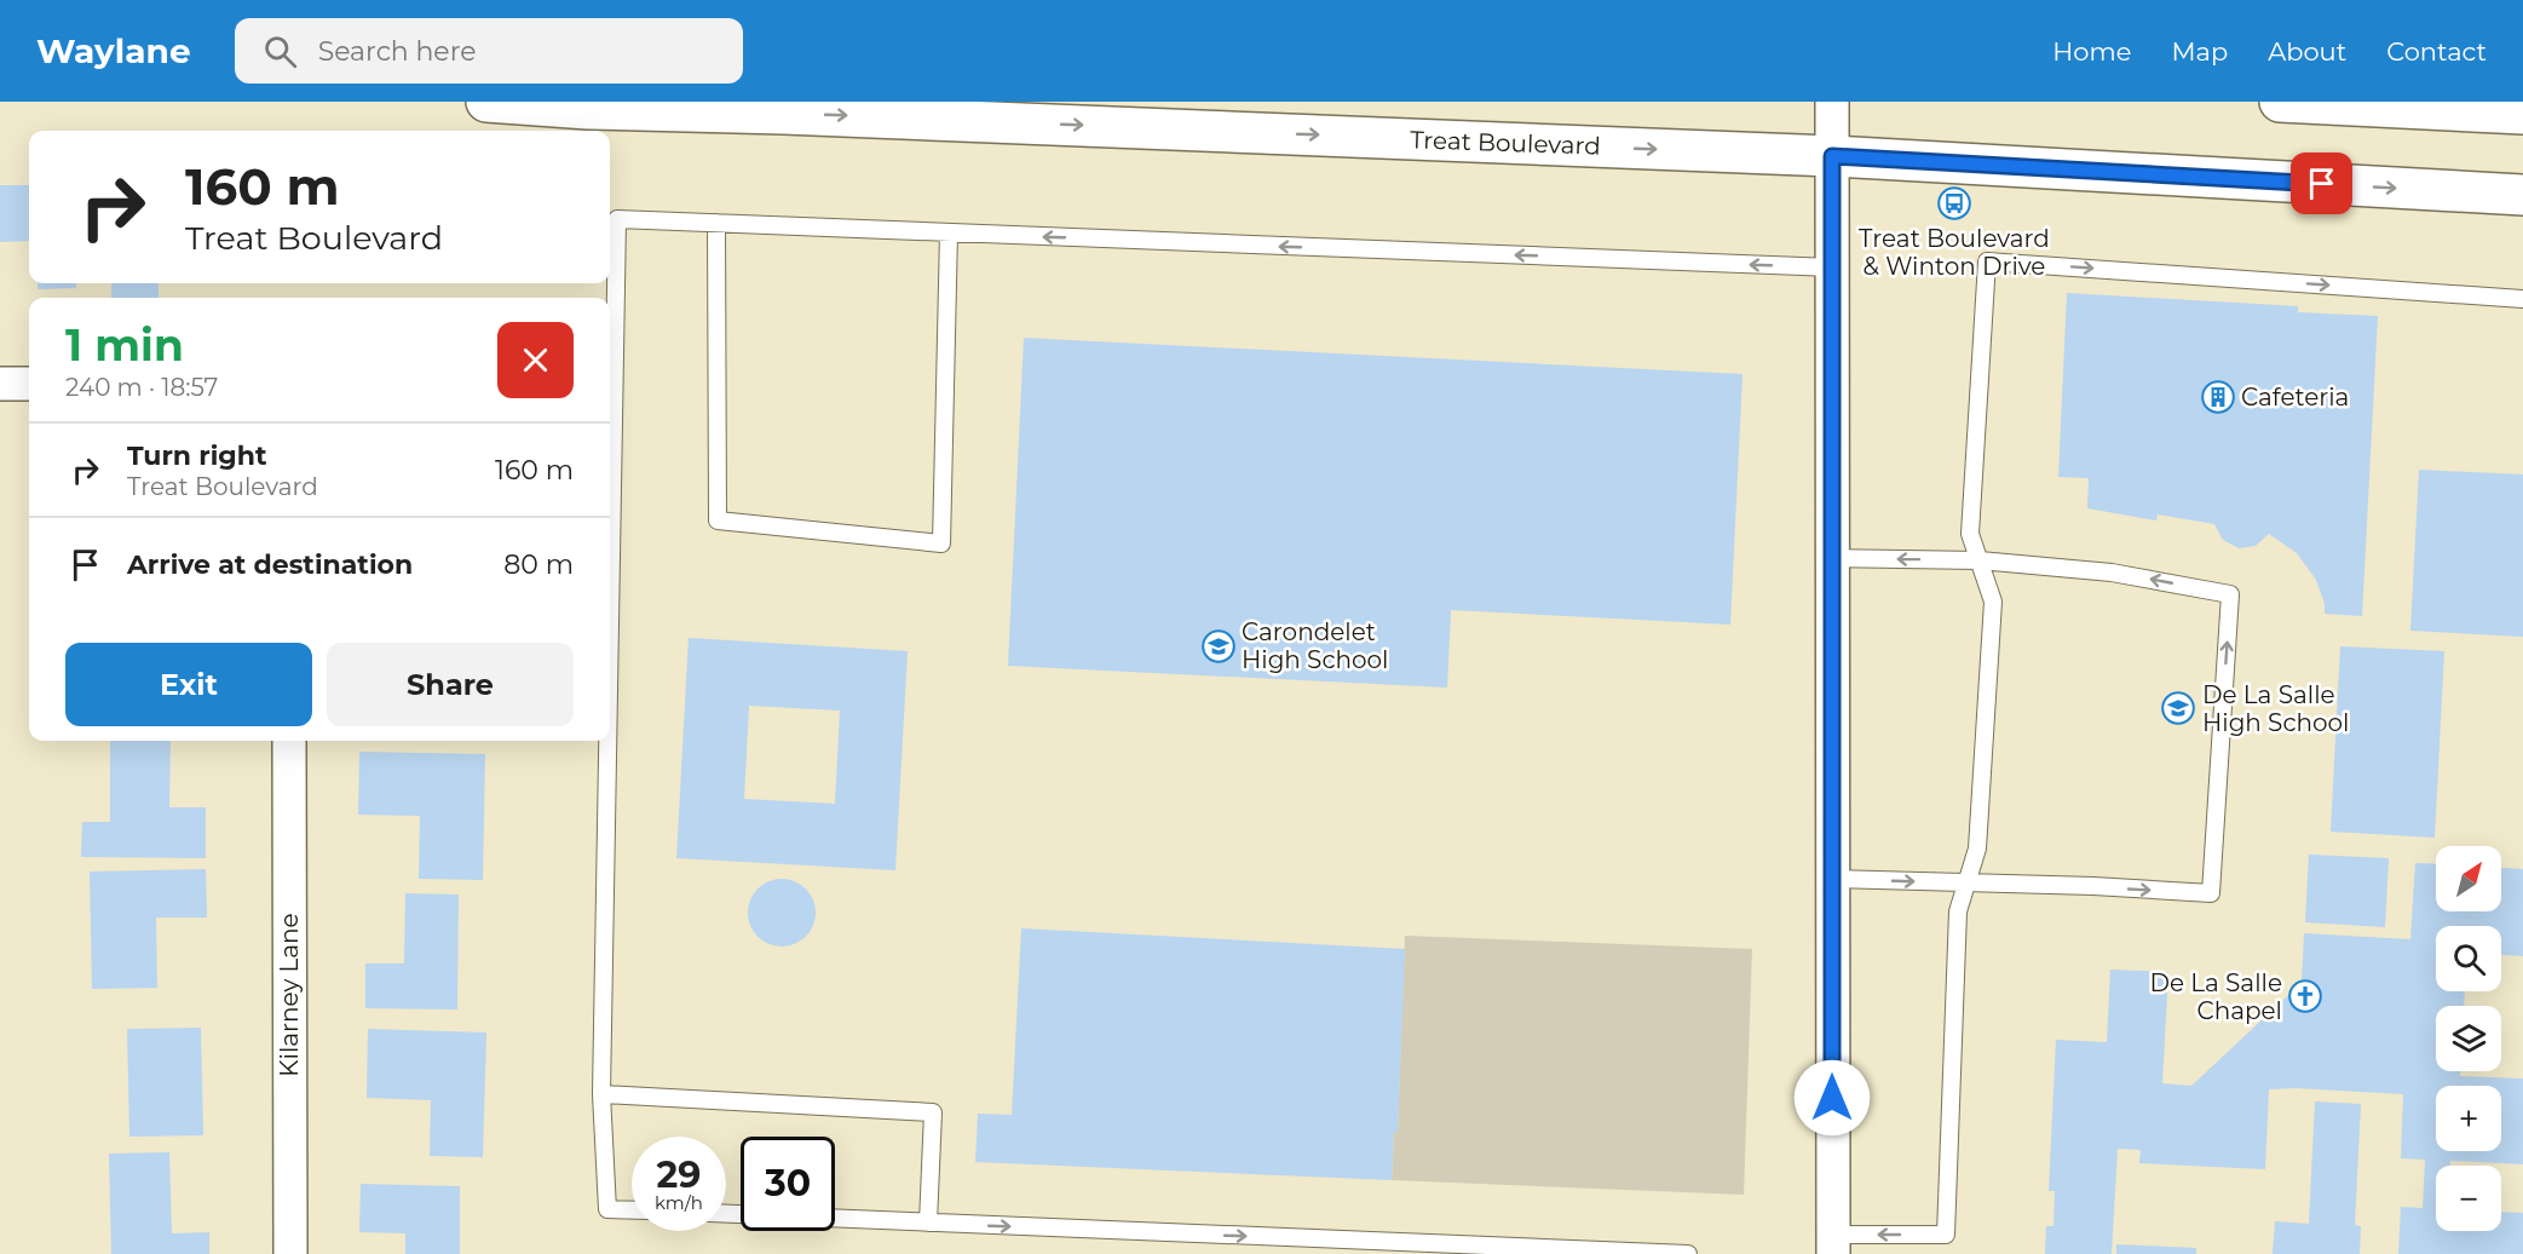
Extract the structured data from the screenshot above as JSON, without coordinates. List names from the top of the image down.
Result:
{
  "streets": {
    "main road": ["Treat Boulevard"],
    "street": ["Kilarney Lane"]
  },
  "one_way": ["Treat Boulevard"],
  "places": {
    "bus stop": ["Treat Boulevard & Winton Drive"],
    "building": ["Cafeteria"],
    "school or university": ["Carondelet High School", "De La Salle High School"],
    "church": ["De La Salle Chapel"]
  },
  "north": "top right",
  "page": {
    "header": "Waylane",
    "search": "Search here",
    "nav": [
      "Home",
      "Map",
      "About",
      "Contact"
    ],
    "turn": ["160 m", "Treat Boulevard"],
    "heading": ["1 min", "240 m · 18:57"],
    "list": [
      {
        "name": "Turn right",
        "note": "Treat Boulevard",
        "value": "160 m"
      },
      {
        "name": "Arrive at destination",
        "value": "80 m"
      }
    ],
    "buttons": ["Exit", "Share"],
    "map_buttons": ["+", "−"],
    "speed": "29 km/h",
    "limit": "30"
  }
}
